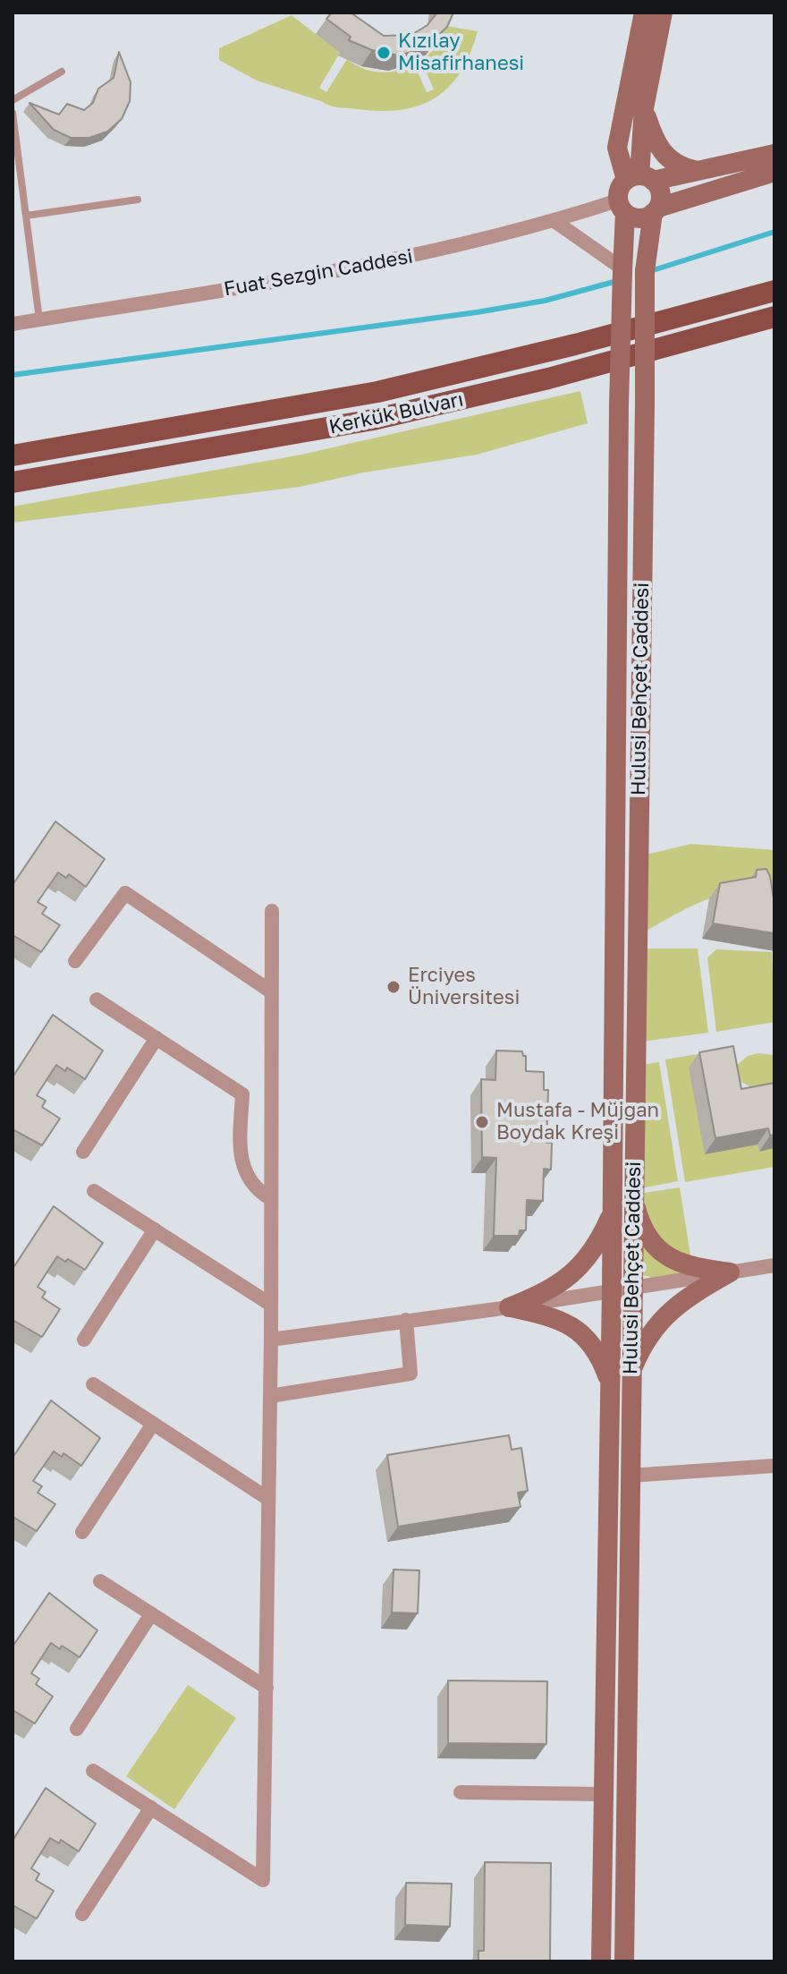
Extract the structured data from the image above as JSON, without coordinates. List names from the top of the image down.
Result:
{
  "streets": {
    "main road": ["Kerkük Bulvarı"],
    "street": ["Fuat Sezgin Caddesi", "Hulusi Behçet Caddesi"]
  },
  "crossings": [
    ["Fuat Sezgin Caddesi", "Hulusi Behçet Caddesi"]
  ],
  "places": ["Kızılay Misafirhanesi", "Erciyes Üniversitesi", "Mustafa - Müjgan Boydak Kreşi"]
}
